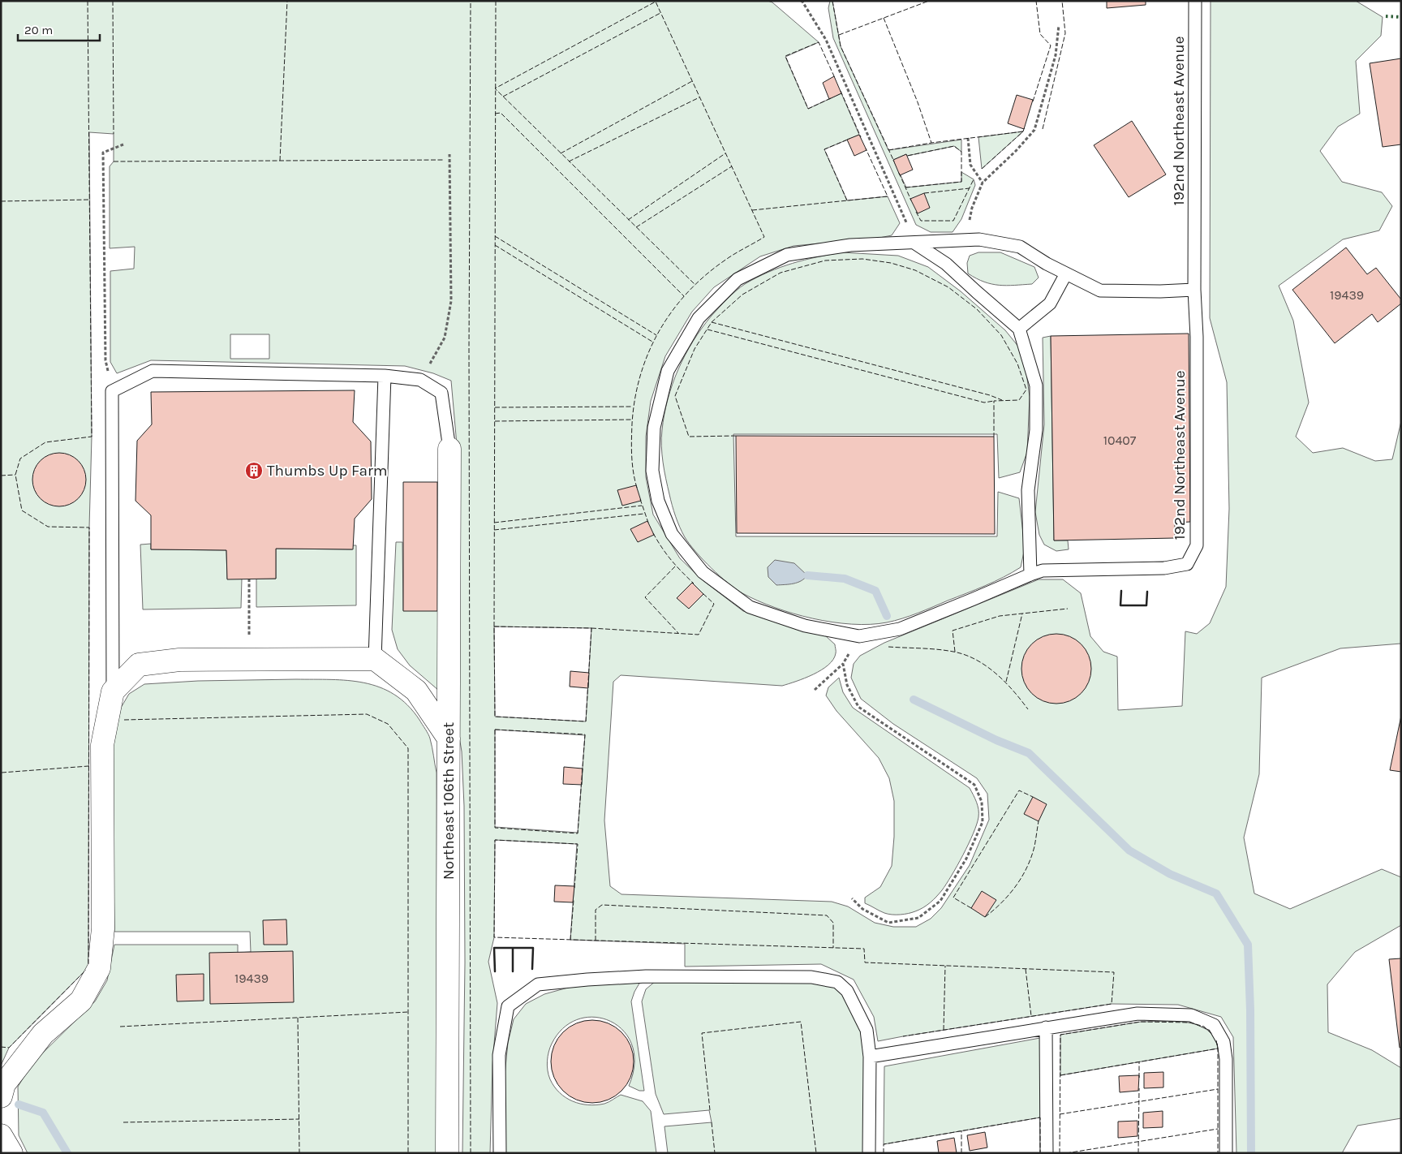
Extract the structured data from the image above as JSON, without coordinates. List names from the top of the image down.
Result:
{
  "streets": {
    "street": ["Northeast 106th Street"],
    "lane": ["192nd Northeast Avenue"]
  },
  "places": {
    "building": ["Thumbs Up Farm"]
  },
  "house_numbers": ["19439", "10407", "19439"],
  "scale_bar": "20 m"
}
